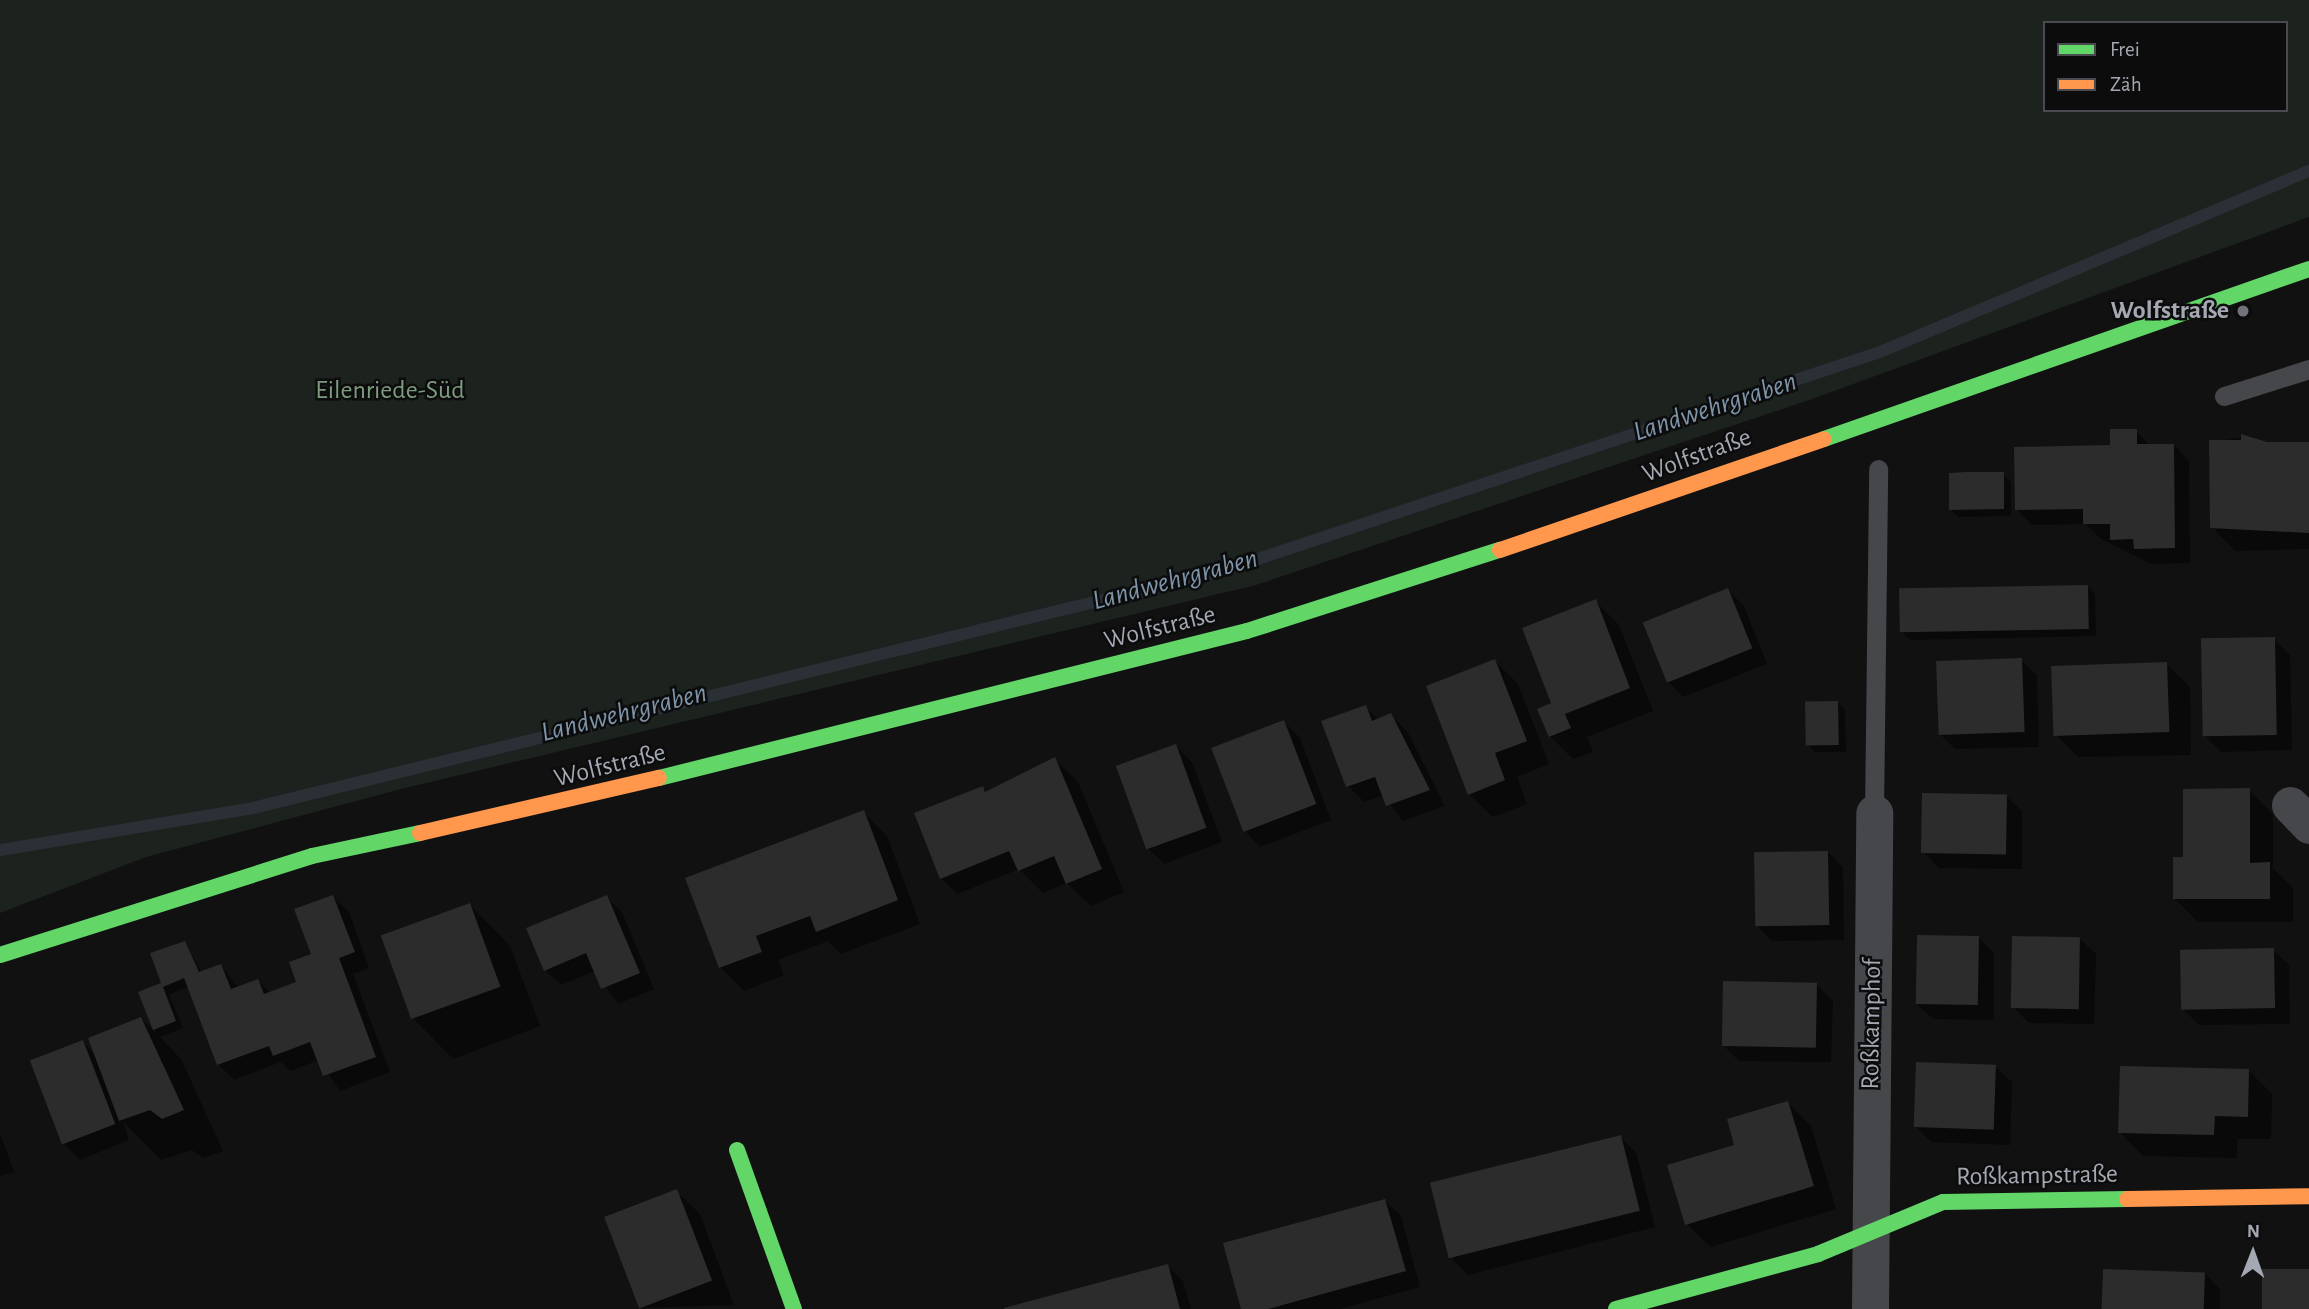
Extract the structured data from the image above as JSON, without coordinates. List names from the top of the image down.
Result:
{
  "streets": {
    "street": ["Wolfstraße", "Roßkamphof", "Roßkampstraße"]
  },
  "crossings": [
    ["Roßkamphof", "Roßkampstraße"]
  ],
  "water": ["Landwehrgraben"],
  "parks": ["Eilenriede-Süd"],
  "places": ["Wolfstraße"],
  "legend": ["Frei", "Zäh"],
  "north": "top"
}
